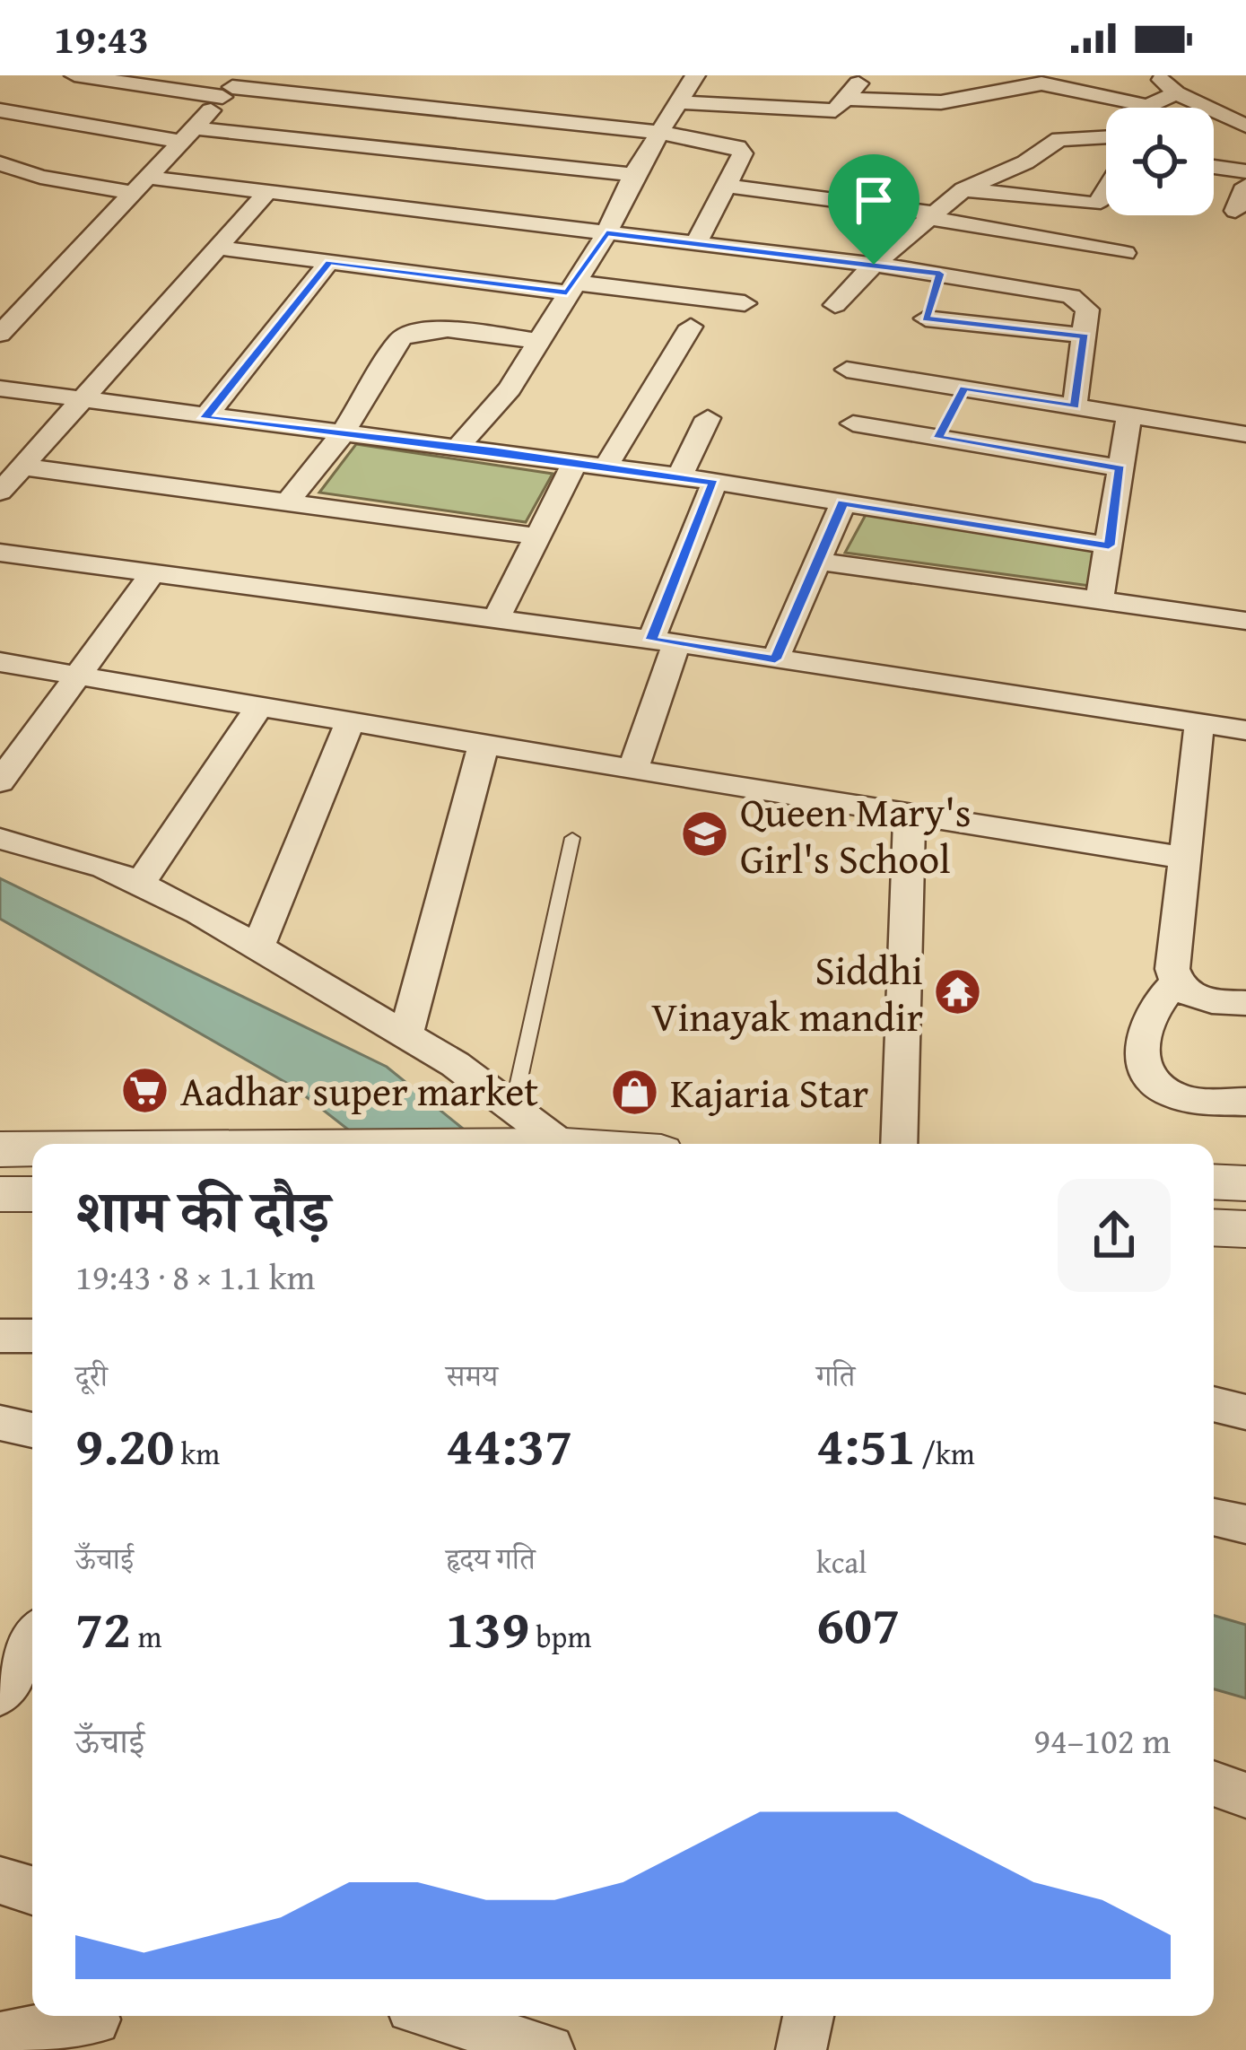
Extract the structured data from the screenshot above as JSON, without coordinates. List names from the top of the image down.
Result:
{
  "places": {
    "school or university": ["Queen Mary's Girl's School"],
    "temple": ["Siddhi Vinayak mandir"],
    "supermarket": ["Aadhar super market"],
    "shop": ["Kajaria Star"]
  },
  "page": {
    "status": "19:43",
    "heading": ["शाम की दौड़", "19:43 · 8 × 1.1 km"],
    "stats": [
      ["दूरी", "9.20 km"],
      ["समय", "44:37"],
      ["गति", "4:51 /km"],
      ["ऊँचाई", "72 m"],
      ["हृदय गति", "139 bpm"],
      ["kcal", "607"]
    ],
    "chart": ["ऊँचाई", "94–102 m"]
  }
}
